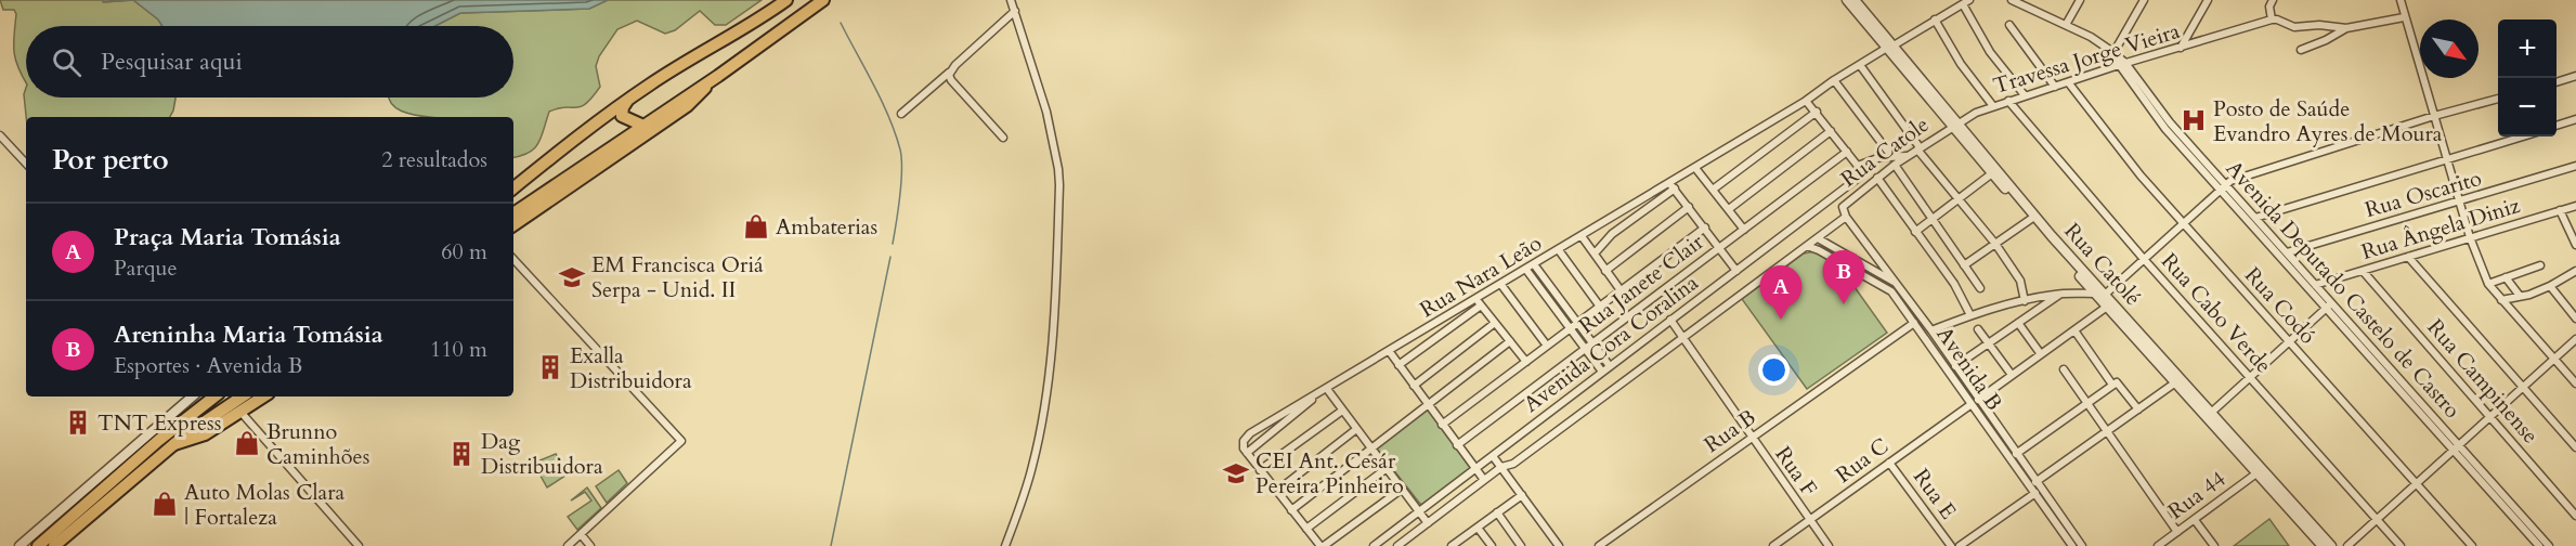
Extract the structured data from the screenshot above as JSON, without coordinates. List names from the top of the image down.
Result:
{
  "streets": {
    "street": [
      "Travessa Jorge Vieira",
      "Rua Catole",
      "Rua Oscarito",
      "Rua Ângela Diniz",
      "Rua Catolé",
      "Rua Nara Leão",
      "Rua Janete Clair",
      "Avenida Deputado Castelo de Castro",
      "Rua Codó",
      "Rua Cabo Verde",
      "Avenida Cora Coralina",
      "Avenida B",
      "Rua Campinense",
      "Rua B",
      "Rua C",
      "Rua F",
      "Rua E",
      "Rua 44"
    ]
  },
  "crossings": [
    ["Travessa Jorge Vieira", "Rua Catole"],
    ["Travessa Jorge Vieira", "Rua Catolé"],
    ["Travessa Jorge Vieira", "Avenida Deputado Castelo de Castro"],
    ["Travessa Jorge Vieira", "Rua Codó"],
    ["Travessa Jorge Vieira", "Rua Cabo Verde"],
    ["Rua Catole", "Rua Catolé"],
    ["Rua Catole", "Avenida Cora Coralina"],
    ["Rua Catole", "Avenida B"],
    ["Rua Oscarito", "Avenida Deputado Castelo de Castro"],
    ["Rua Ângela Diniz", "Avenida Deputado Castelo de Castro"],
    ["Rua Ângela Diniz", "Rua Campinense"],
    ["Rua Catolé", "Rua C"],
    ["Rua Catolé", "Rua 44"],
    ["Avenida Cora Coralina", "Avenida B"],
    ["Avenida Cora Coralina", "Rua F"],
    ["Avenida B", "Rua B"],
    ["Avenida B", "Rua C"],
    ["Rua B", "Rua F"],
    ["Rua C", "Rua F"],
    ["Rua C", "Rua E"]
  ],
  "places": {
    "hospital": ["Posto de Saúde Evandro Ayres de Moura"],
    "shop": ["Ambaterias", "Brunno Caminhões", "Auto Molas Clara | Fortaleza"],
    "school or university": ["EM Francisca Oriá Serpa - Unid. II", "CEI Ant. Cesár Pereira Pinheiro"],
    "building": ["Exalla Distribuidora", "TNT Express", "Dag Distribuidora"]
  },
  "north": "bottom right",
  "page": {
    "map_buttons": ["+", "−"],
    "search": "Pesquisar aqui",
    "heading": ["Por perto", "2 resultados"],
    "list": [
      {
        "mark": "A",
        "name": "Praça Maria Tomásia",
        "note": "Parque",
        "value": "60 m"
      },
      {
        "mark": "B",
        "name": "Areninha Maria Tomásia",
        "note": "Esportes · Avenida B",
        "value": "110 m"
      }
    ],
    "pins": ["B", "A"]
  }
}
